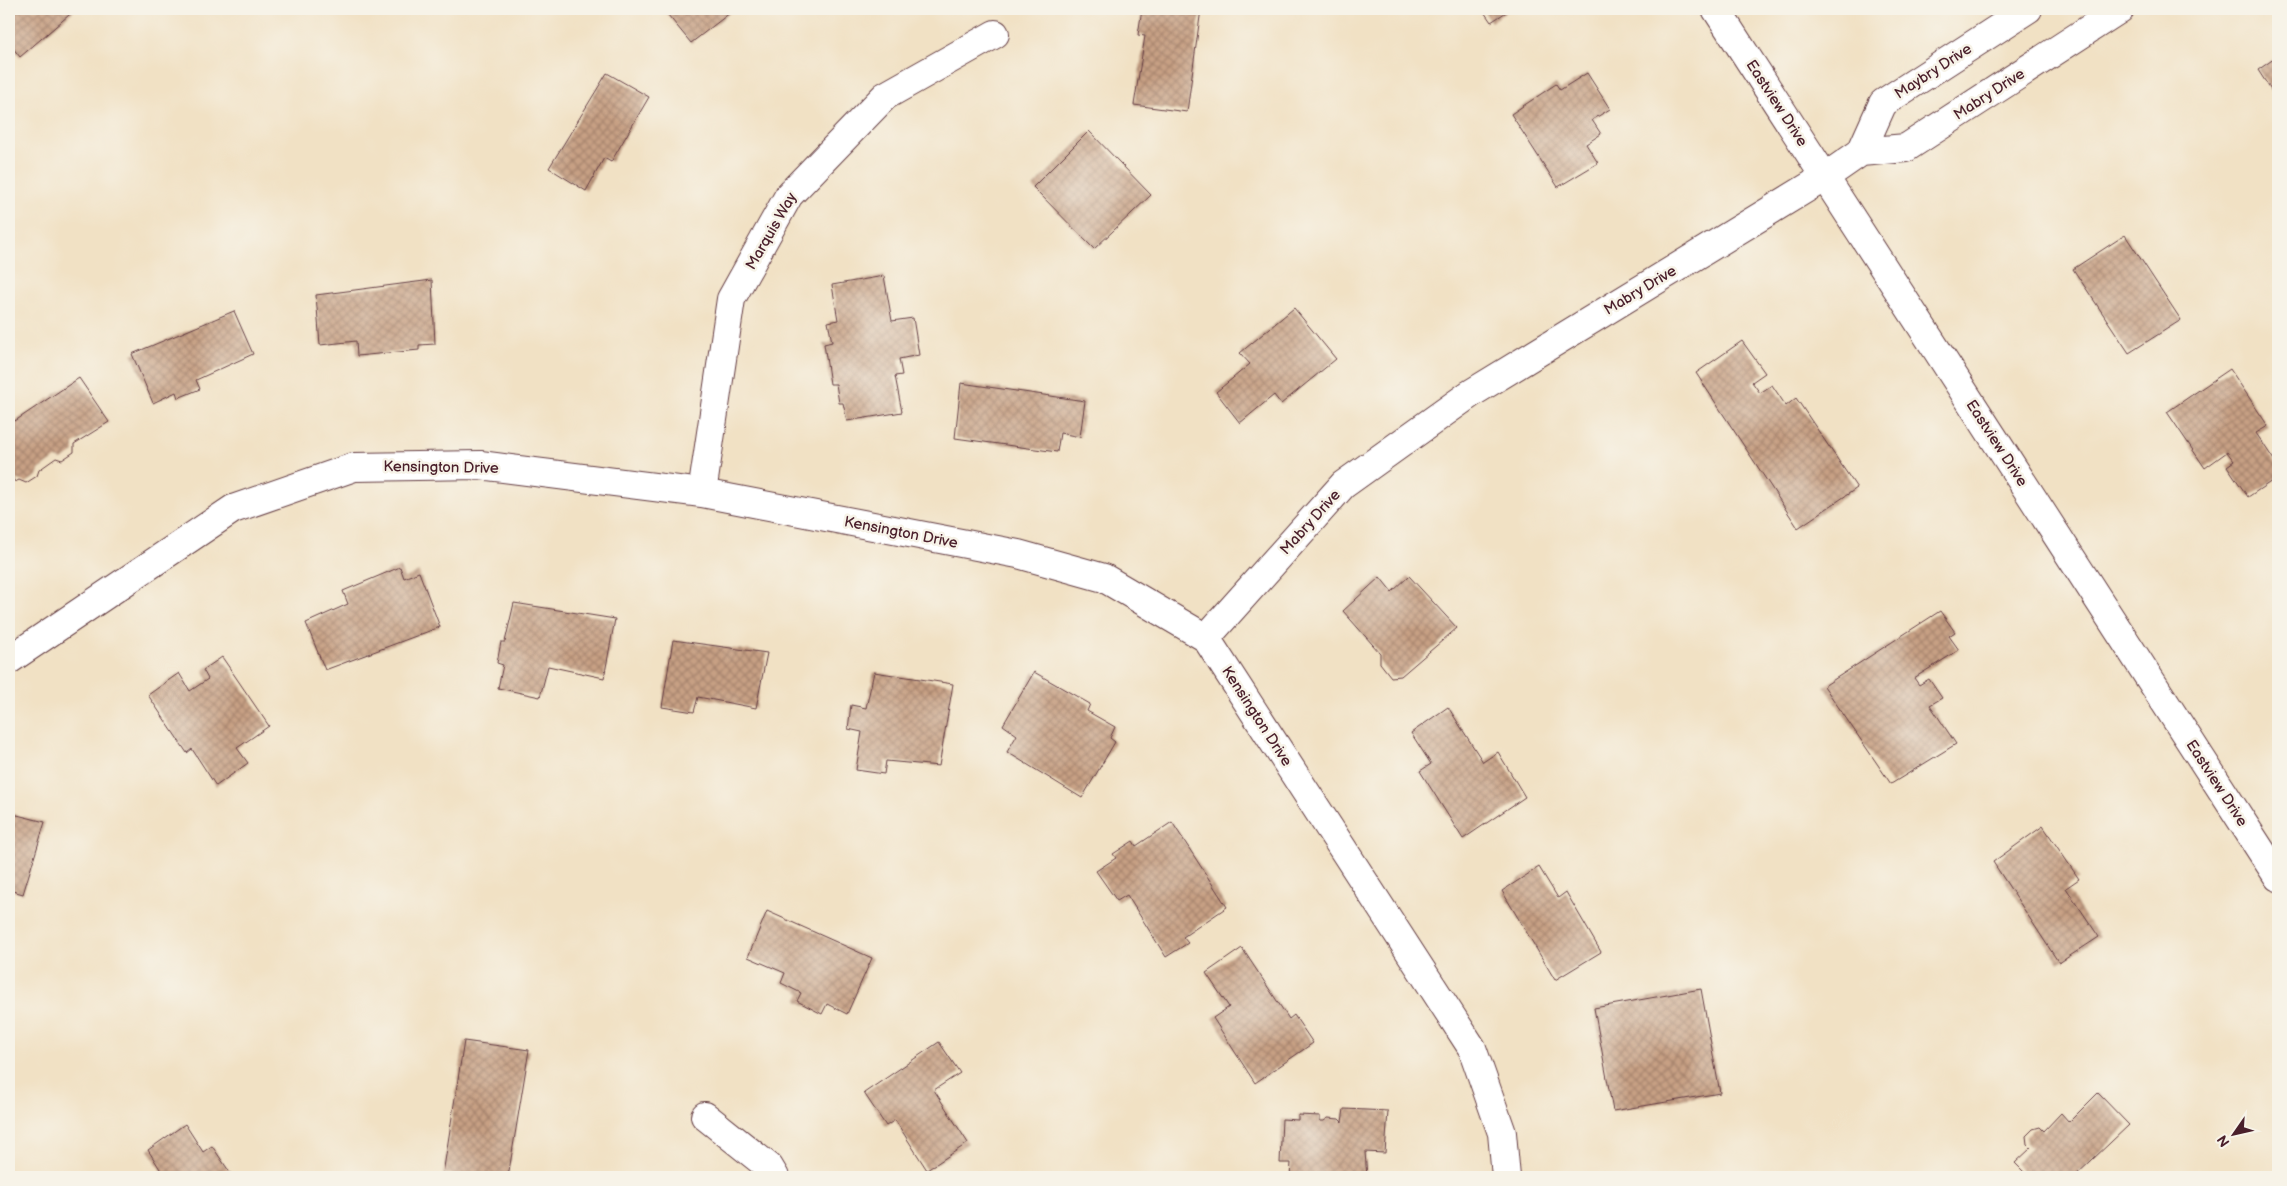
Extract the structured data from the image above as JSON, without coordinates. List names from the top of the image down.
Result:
{
  "streets": {
    "street": [
      "Maybry Drive",
      "Mabry Drive",
      "Eastview Drive",
      "Marquis Way",
      "Kensington Drive"
    ]
  },
  "crossings": [
    ["Maybry Drive", "Mabry Drive"],
    ["Mabry Drive", "Eastview Drive"],
    ["Mabry Drive", "Kensington Drive"],
    ["Marquis Way", "Kensington Drive"]
  ],
  "north": "bottom left"
}
